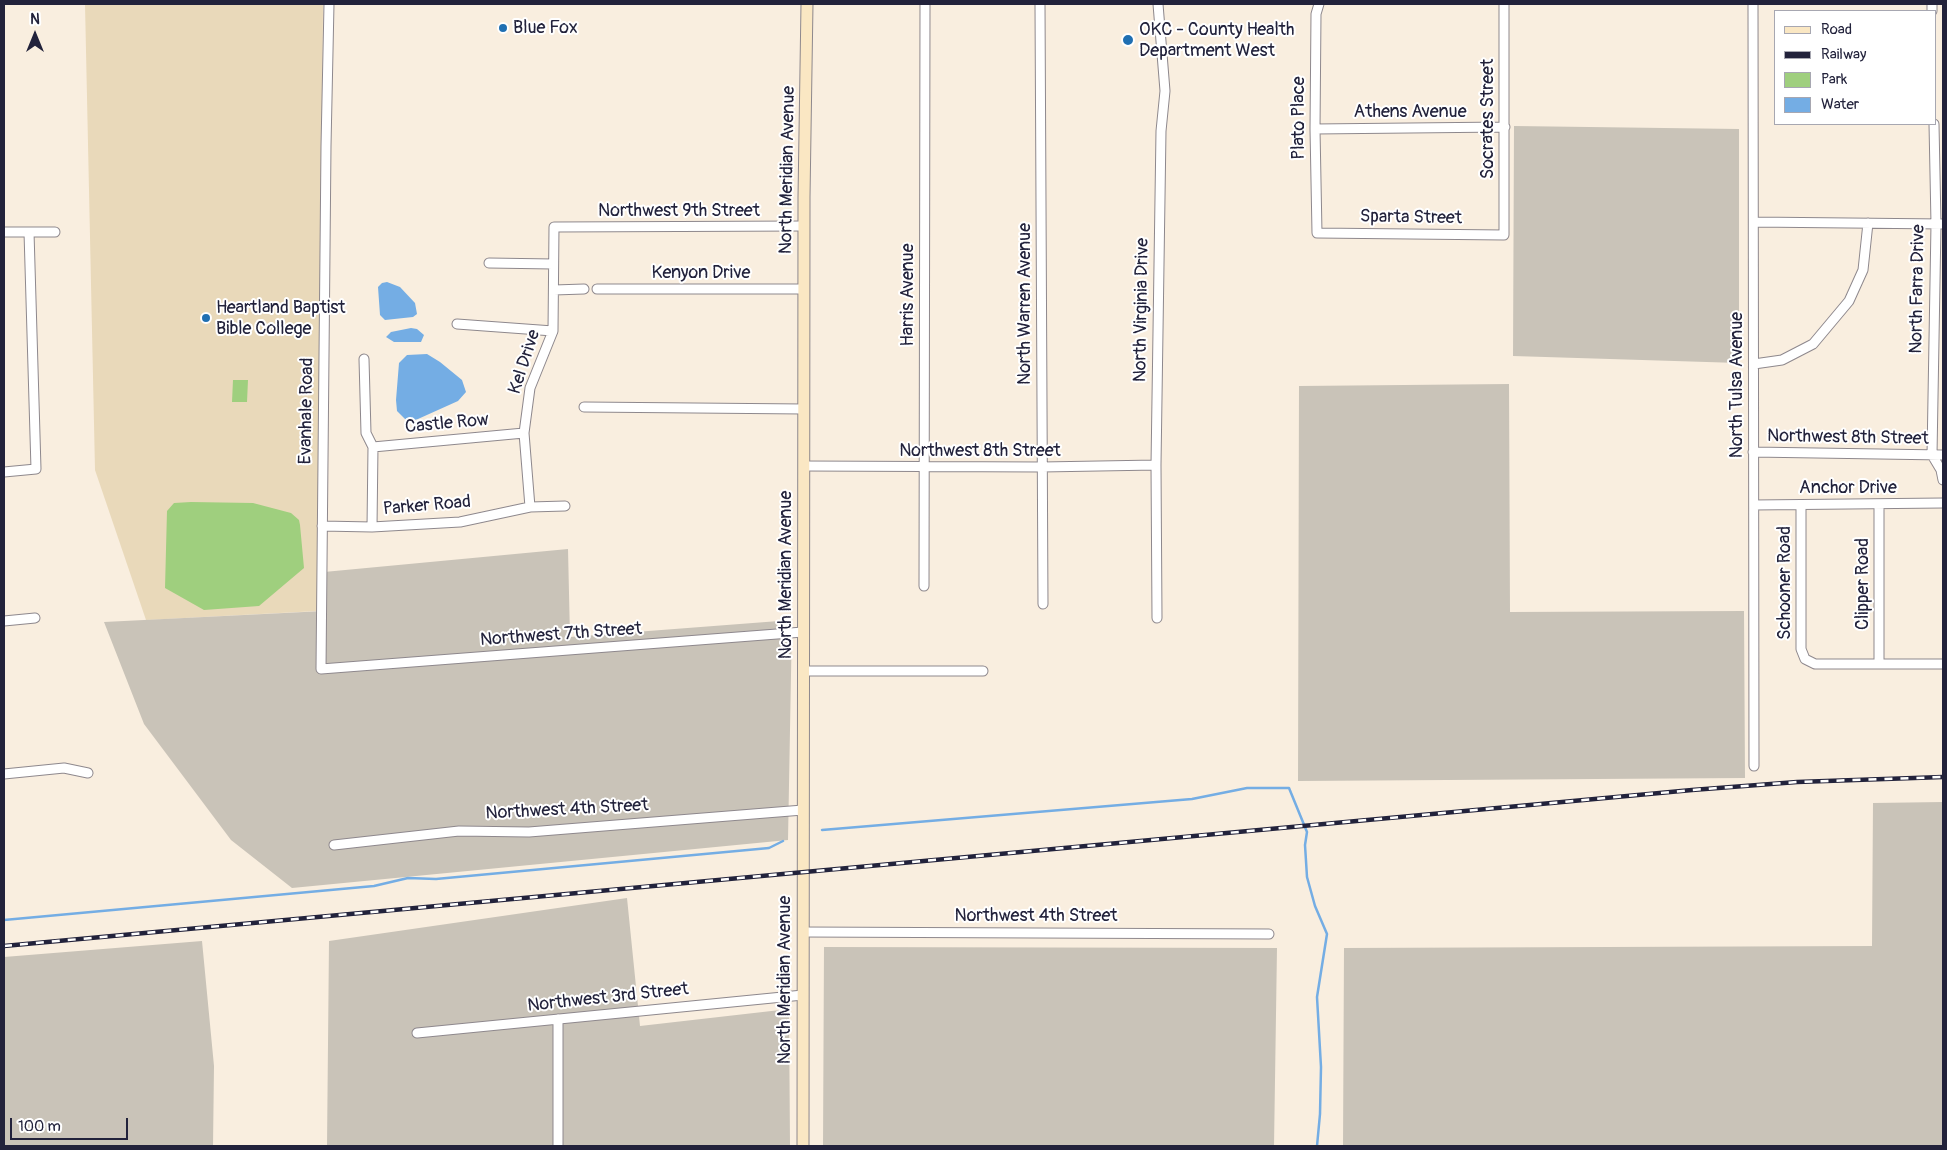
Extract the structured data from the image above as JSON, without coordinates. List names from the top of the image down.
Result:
{
  "streets": {
    "main road": ["North Meridian Avenue"],
    "street": [
      "Athens Avenue",
      "Plato Place",
      "Socrates Street",
      "Northwest 9th Street",
      "Sparta Street",
      "Kenyon Drive",
      "North Farra Drive",
      "Harris Avenue",
      "North Warren Avenue",
      "North Virginia Drive",
      "Kel Drive",
      "North Tulsa Avenue",
      "Evanhale Road",
      "Castle Row",
      "Northwest 8th Street",
      "Anchor Drive",
      "Parker Road",
      "Schooner Road",
      "Clipper Road",
      "Northwest 7th Street",
      "Northwest 4th Street",
      "Northwest 3rd Street"
    ]
  },
  "crossings": [
    ["Athens Avenue", "Plato Place"],
    ["Athens Avenue", "Socrates Street"],
    ["Plato Place", "Sparta Street"],
    ["Socrates Street", "Sparta Street"],
    ["North Meridian Avenue", "Northwest 9th Street"],
    ["North Meridian Avenue", "Kenyon Drive"],
    ["North Meridian Avenue", "Northwest 8th Street"],
    ["North Meridian Avenue", "Northwest 7th Street"],
    ["North Meridian Avenue", "Northwest 4th Street"],
    ["North Meridian Avenue", "Northwest 3rd Street"],
    ["Northwest 9th Street", "Kel Drive"],
    ["North Farra Drive", "Northwest 8th Street"],
    ["Harris Avenue", "Northwest 8th Street"],
    ["North Warren Avenue", "Northwest 8th Street"],
    ["North Virginia Drive", "Northwest 8th Street"],
    ["Kel Drive", "Castle Row"],
    ["Kel Drive", "Parker Road"],
    ["North Tulsa Avenue", "Northwest 8th Street"],
    ["North Tulsa Avenue", "Anchor Drive"],
    ["Evanhale Road", "Parker Road"],
    ["Evanhale Road", "Northwest 7th Street"],
    ["Anchor Drive", "Schooner Road"],
    ["Anchor Drive", "Clipper Road"],
    ["Schooner Road", "Clipper Road"]
  ],
  "places": ["Blue Fox", "OKC - County Health Department West", "Heartland Baptist Bible College"],
  "legend": [
    "Road",
    "Railway",
    "Park",
    "Water"
  ],
  "scale_bar": "100 m",
  "north": "top"
}
